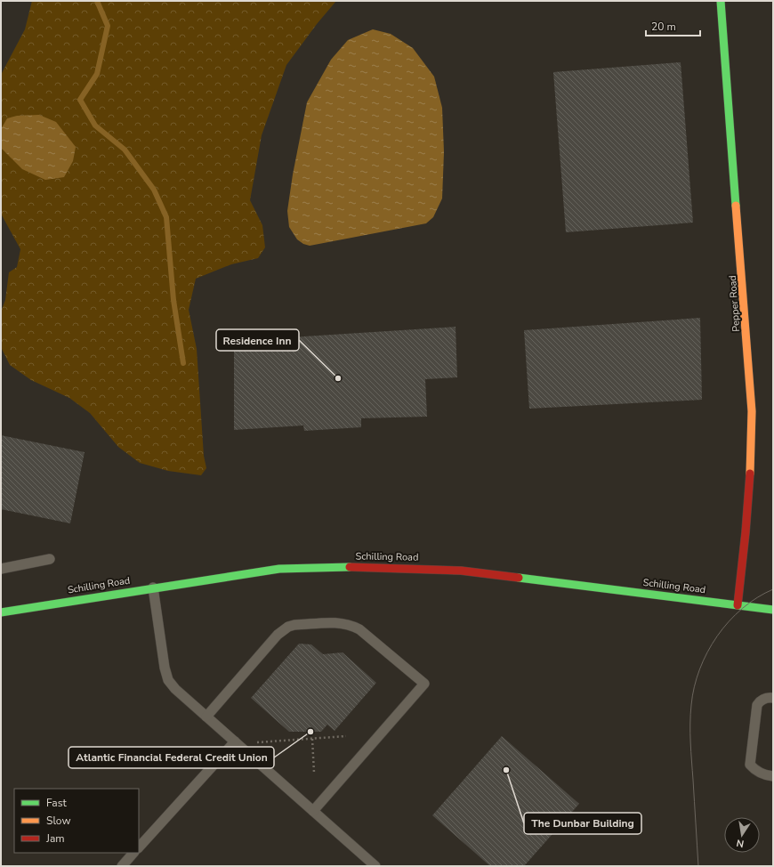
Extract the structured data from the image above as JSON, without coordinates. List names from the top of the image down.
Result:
{
  "streets": {
    "street": ["Pepper Road", "Schilling Road"]
  },
  "crossings": [
    ["Pepper Road", "Schilling Road"]
  ],
  "places": ["Residence Inn", "Atlantic Financial Federal Credit Union", "The Dunbar Building"],
  "legend": ["Fast", "Slow", "Jam"],
  "scale_bar": "20 m",
  "north": "bottom"
}
